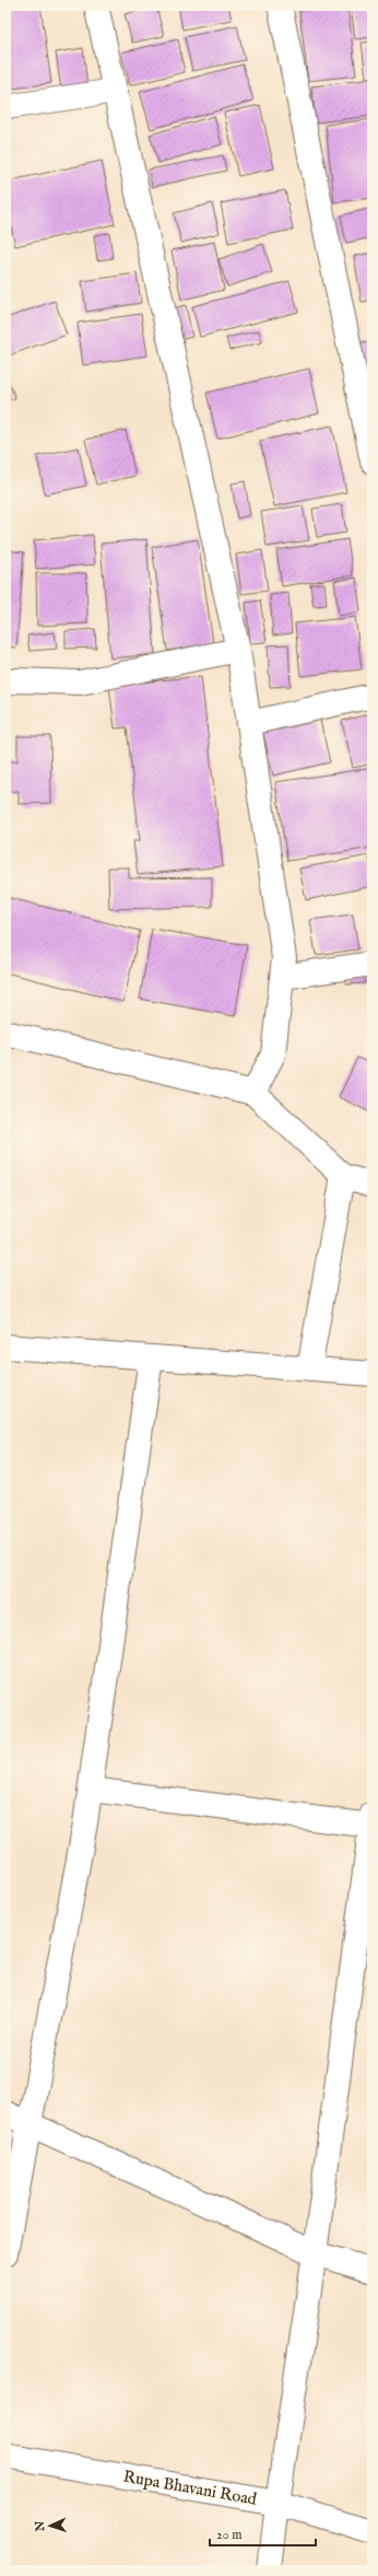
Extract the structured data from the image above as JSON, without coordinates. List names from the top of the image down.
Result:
{
  "streets": {
    "street": ["Rupa Bhavani Road"]
  },
  "scale_bar": "20 m",
  "north": "left"
}
